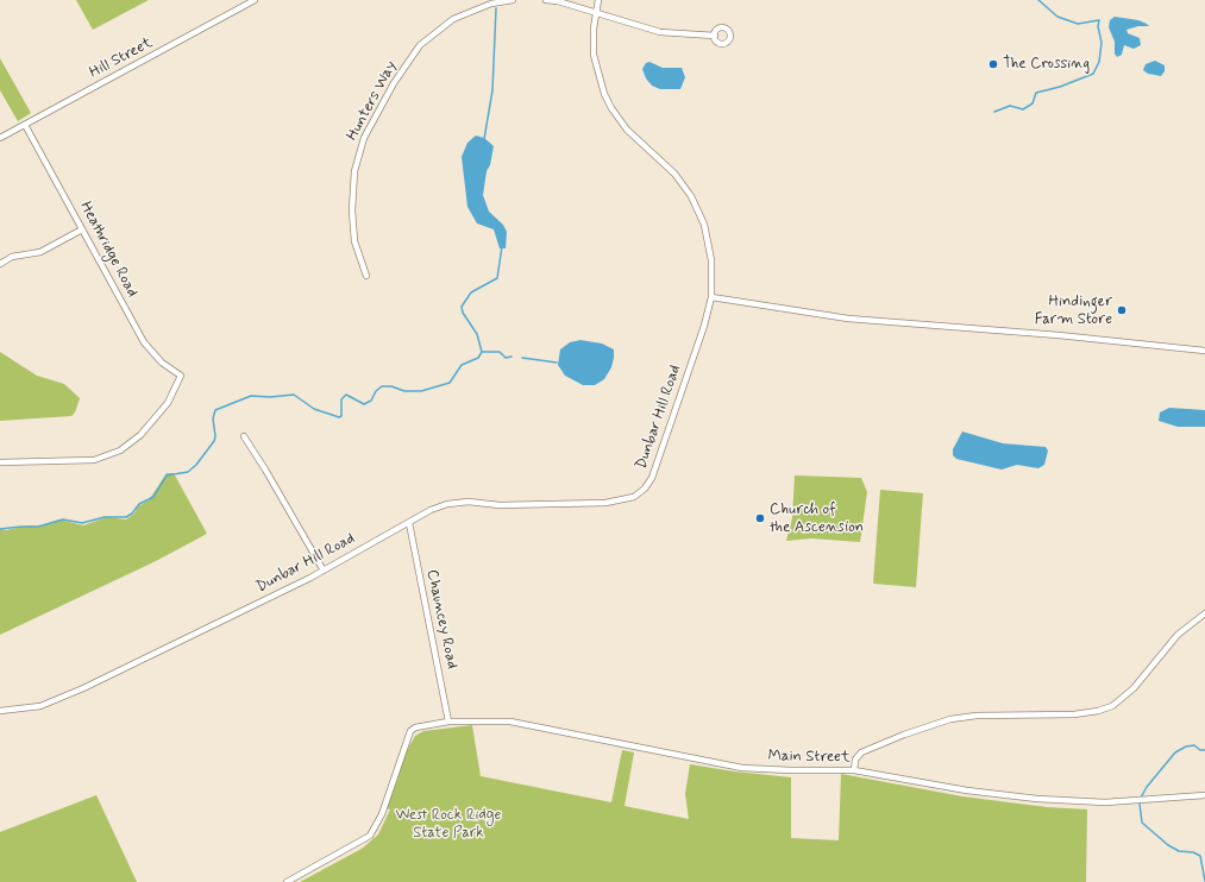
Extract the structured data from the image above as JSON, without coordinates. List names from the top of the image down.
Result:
{
  "streets": {
    "street": [
      "Hill Street",
      "Hunters Way",
      "Heathridge Road",
      "Dunbar Hill Road",
      "Chauncey Road",
      "Main Street"
    ]
  },
  "crossings": [
    ["Hill Street", "Heathridge Road"],
    ["Dunbar Hill Road", "Chauncey Road"],
    ["Chauncey Road", "Main Street"]
  ],
  "parks": ["West Rock Ridge State Park"],
  "places": ["The Crossing", "Hindinger Farm Store", "Church of the Ascension"]
}
